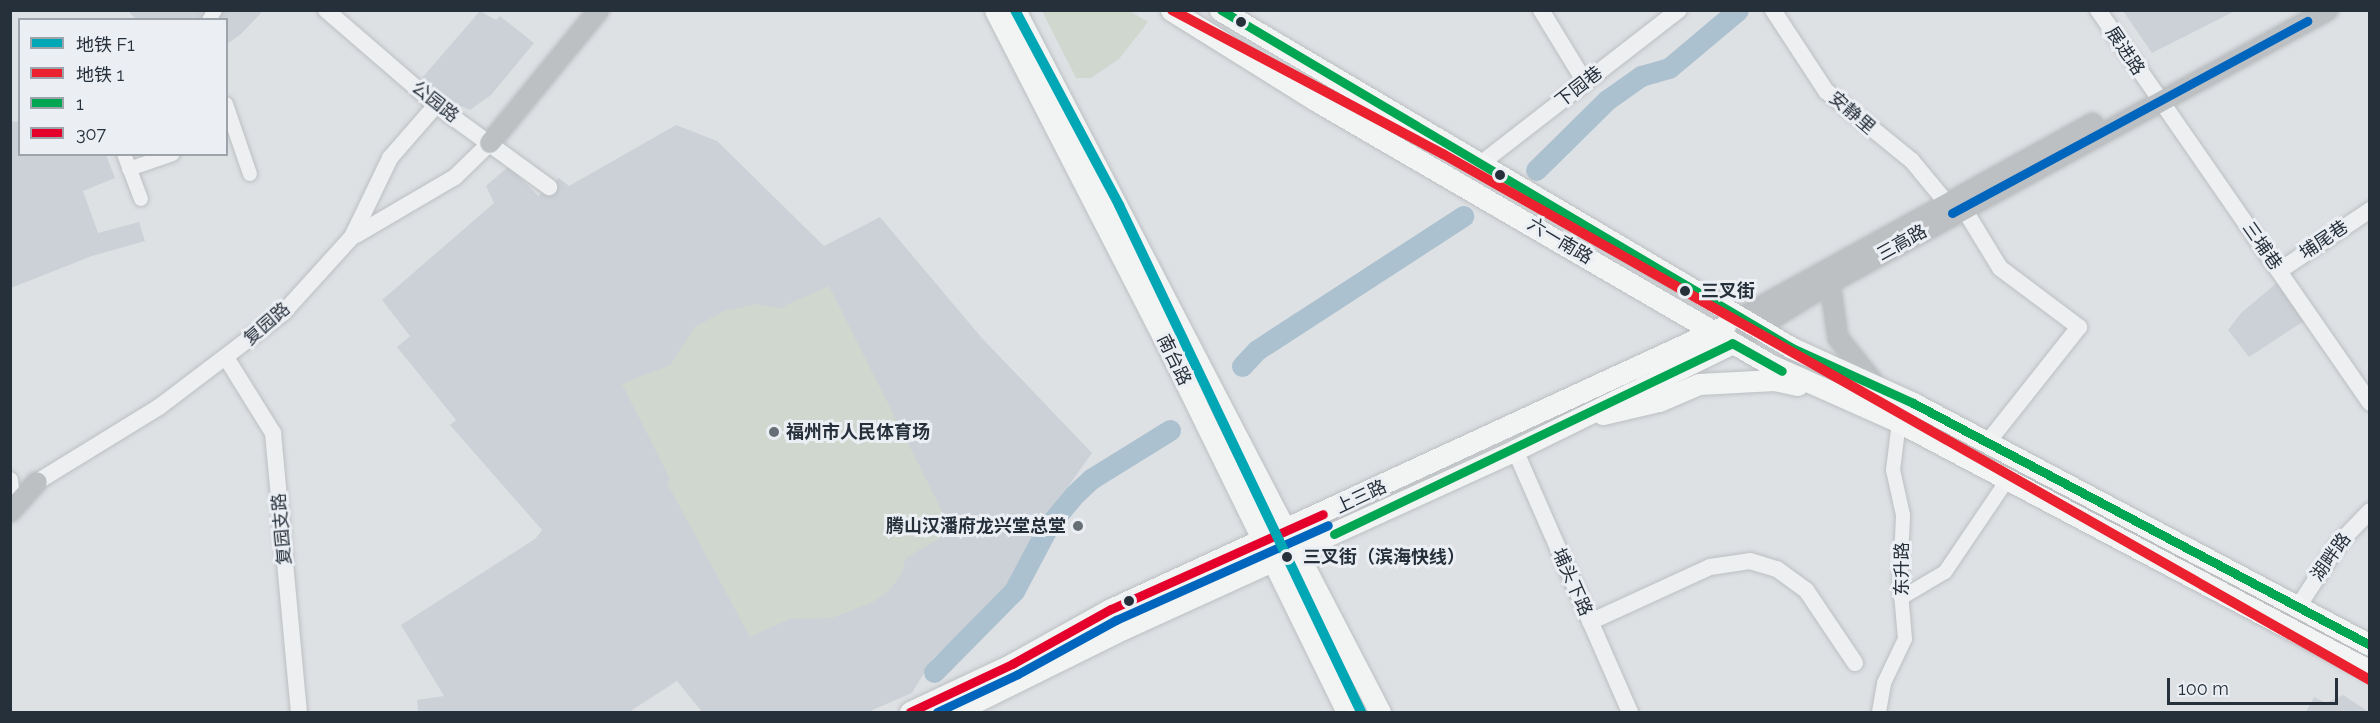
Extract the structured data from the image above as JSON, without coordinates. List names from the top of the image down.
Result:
{
  "streets": {
    "main road": [
      "六一南路",
      "三高路",
      "南台路",
      "上三路"
    ],
    "street": [
      "展进路",
      "下园巷",
      "公园路",
      "安静里",
      "埔尾巷",
      "三埔巷",
      "复园路",
      "复园支路",
      "湖畔路",
      "东升路",
      "埔头下路"
    ]
  },
  "crossings": [
    ["展进路", "三高路"],
    ["展进路", "三埔巷"],
    ["公园路", "复园路"],
    ["安静里", "三高路"],
    ["埔尾巷", "三埔巷"],
    ["六一南路", "上三路"],
    ["三高路", "三埔巷"],
    ["复园路", "复园支路"],
    ["南台路", "上三路"],
    ["上三路", "埔头下路"]
  ],
  "places": [
    "三叉街",
    "福州市人民体育场",
    "腾山汉潘府龙兴堂总堂",
    "三叉街（滨海快线）"
  ],
  "lines": [
    "metro line F1",
    "metro line 1",
    "transit line 1",
    "transit line 307"
  ],
  "legend": [
    "地铁 F1",
    "地铁 1",
    "1",
    "307"
  ],
  "scale_bar": "100 m"
}
